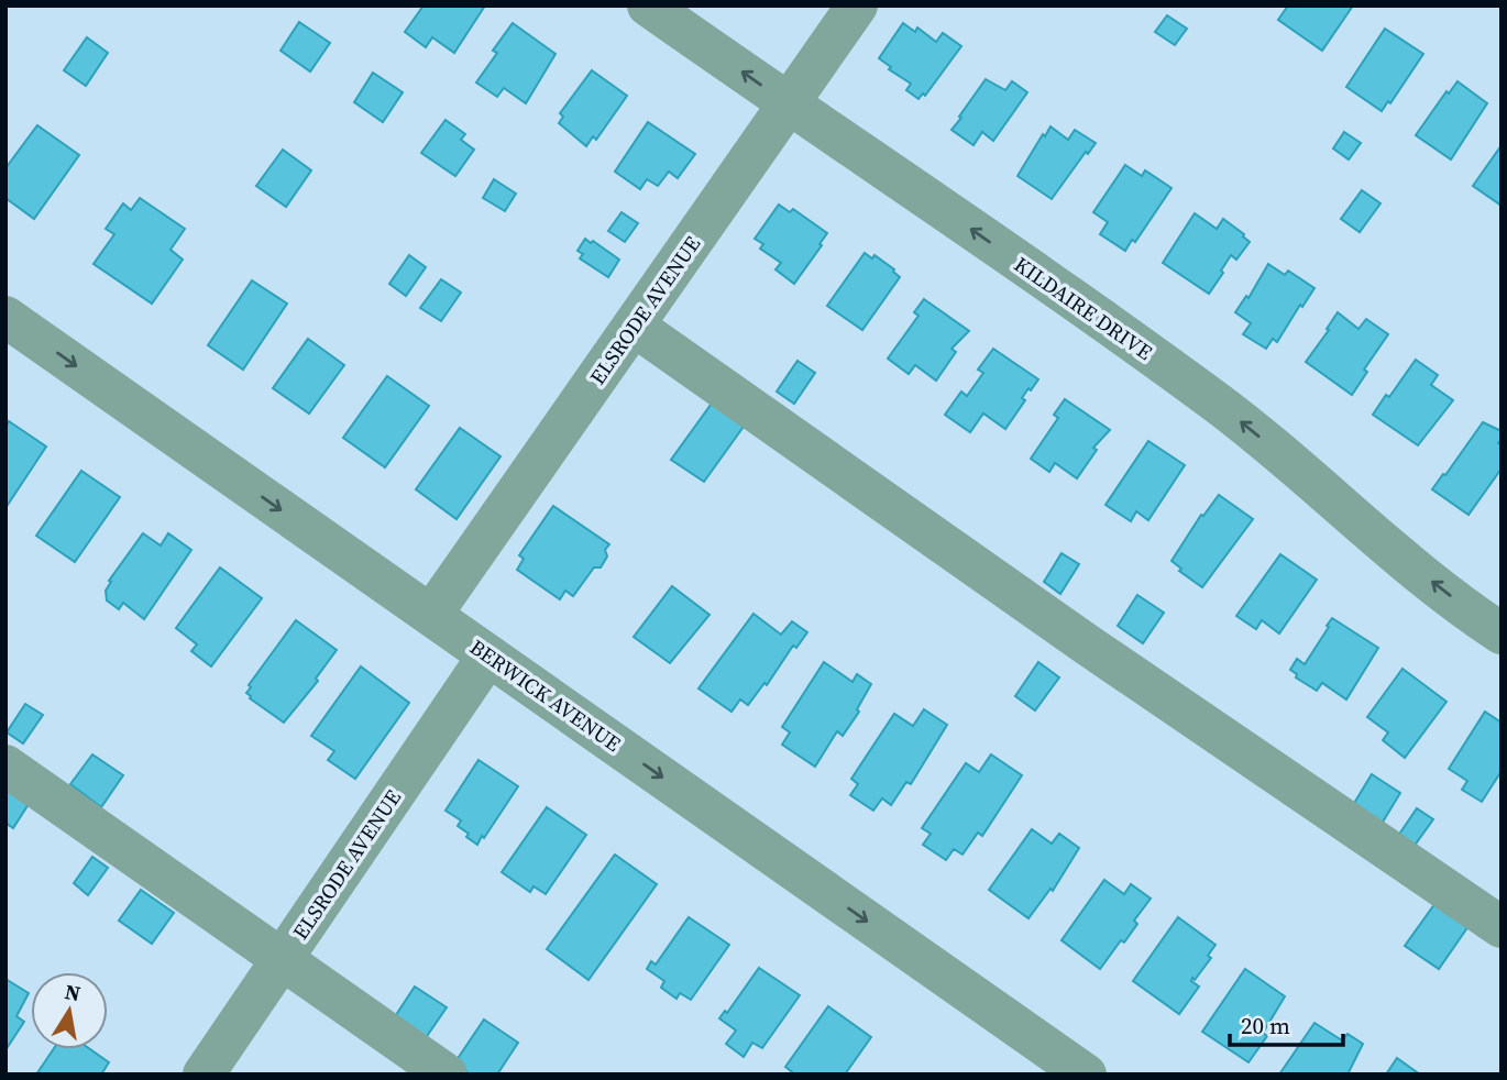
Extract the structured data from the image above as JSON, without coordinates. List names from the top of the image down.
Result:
{
  "streets": {
    "street": ["KILDAIRE DRIVE", "ELSRODE AVENUE", "BERWICK AVENUE"]
  },
  "crossings": [
    ["KILDAIRE DRIVE", "ELSRODE AVENUE"],
    ["ELSRODE AVENUE", "BERWICK AVENUE"]
  ],
  "scale_bar": "20 m",
  "north": "top"
}
